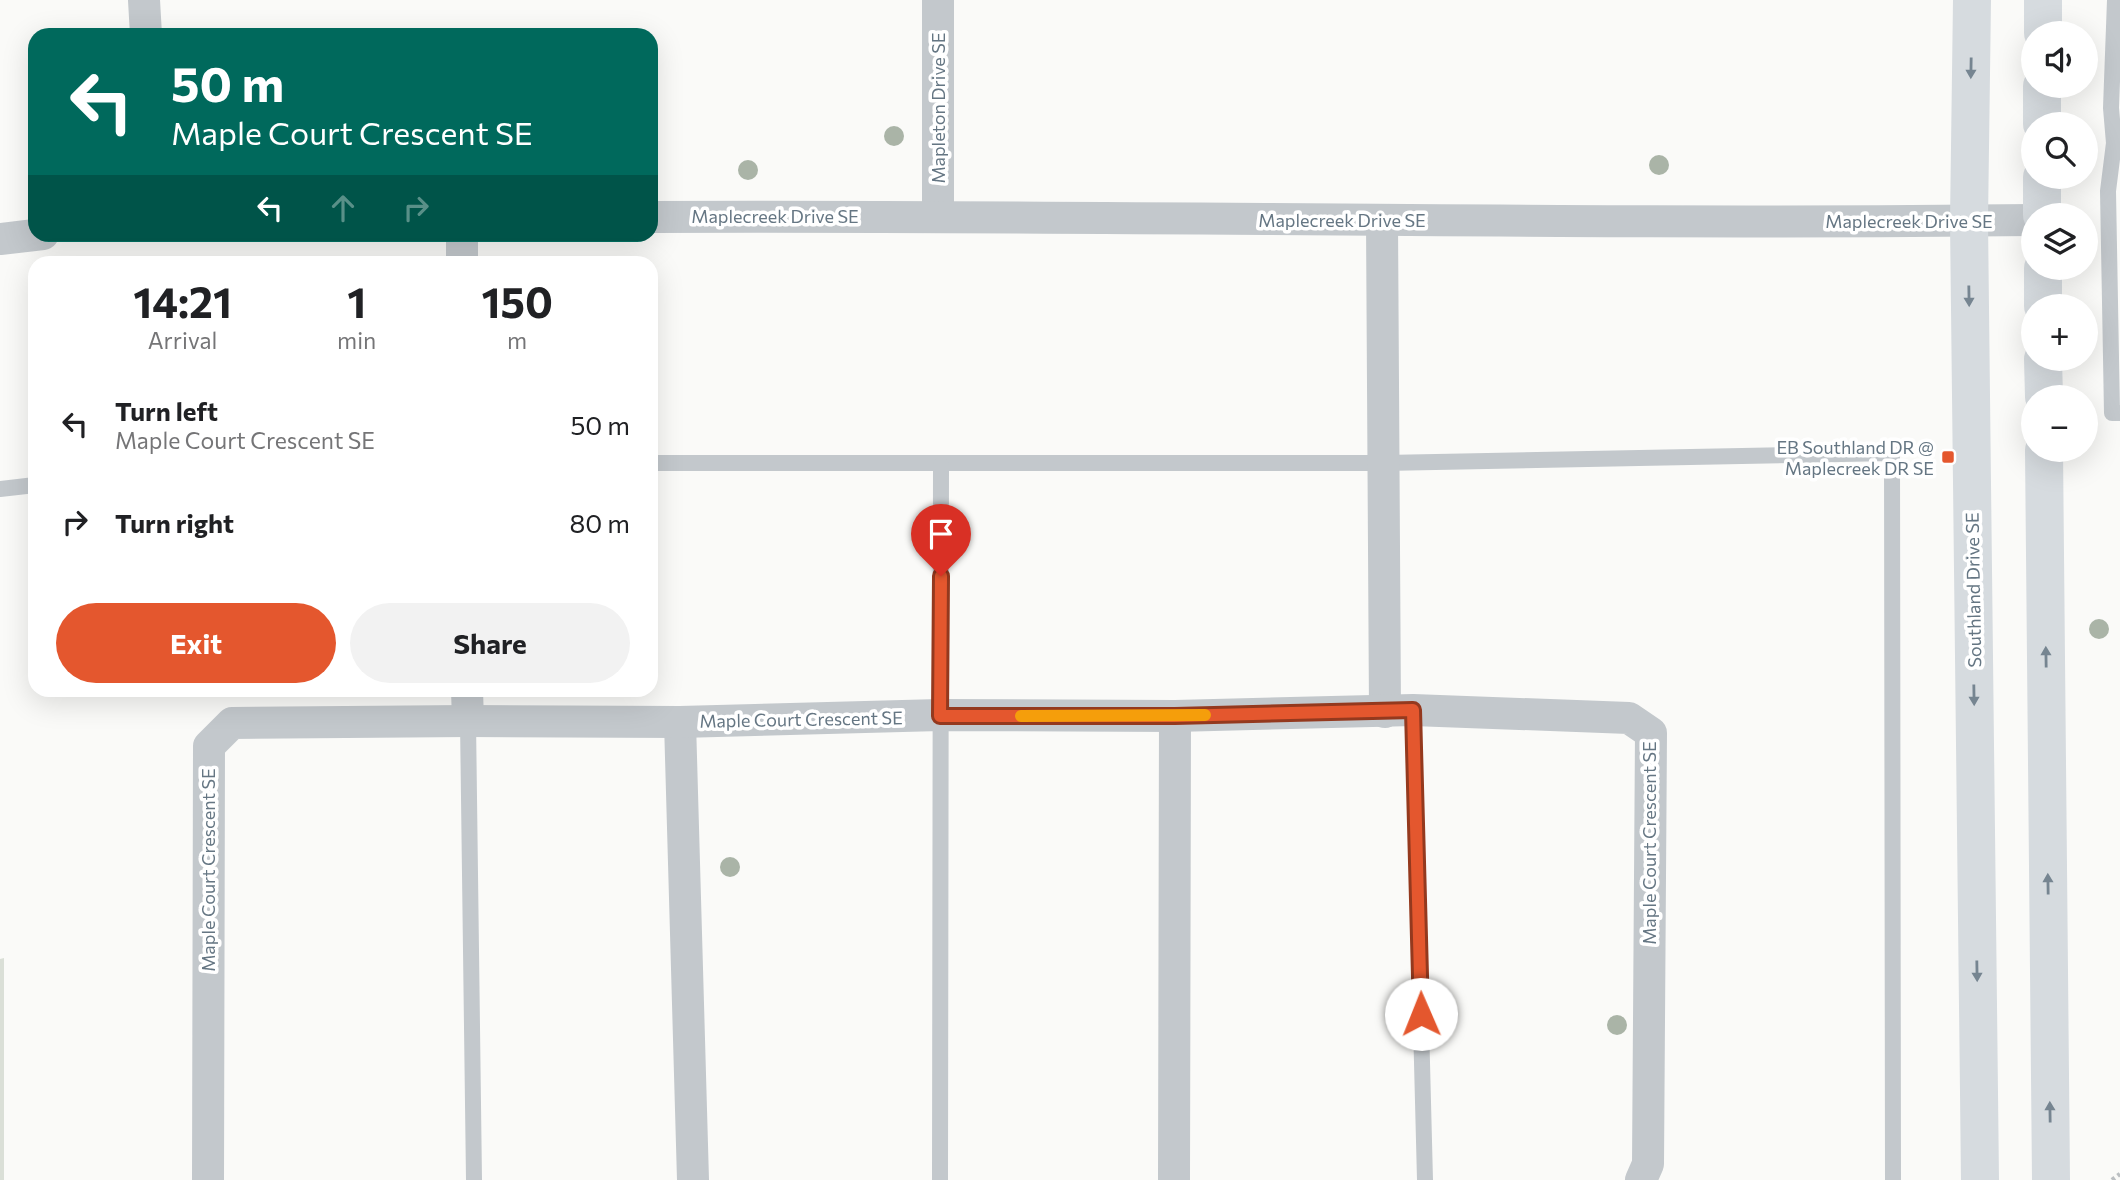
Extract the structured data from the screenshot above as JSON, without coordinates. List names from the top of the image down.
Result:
{
  "streets": {
    "main road": ["Southland Drive SE"],
    "street": ["Mapleton Drive SE", "Maplecreek Drive SE", "Maple Court Crescent SE"]
  },
  "crossings": [
    ["Mapleton Drive SE", "Maplecreek Drive SE"],
    ["Maplecreek Drive SE", "Southland Drive SE"]
  ],
  "places": {
    "transit": ["EB Southland DR @ Maplecreek DR SE"]
  },
  "page": {
    "map_buttons": ["+", "−"],
    "turn": ["50 m", "Maple Court Crescent SE"],
    "eta": [
      "14:21",
      "Arrival",
      "1",
      "min",
      "150",
      "m"
    ],
    "list": [
      {
        "name": "Turn left",
        "note": "Maple Court Crescent SE",
        "value": "50 m"
      },
      {
        "name": "Turn right",
        "value": "80 m"
      }
    ],
    "buttons": ["Exit", "Share"]
  }
}
